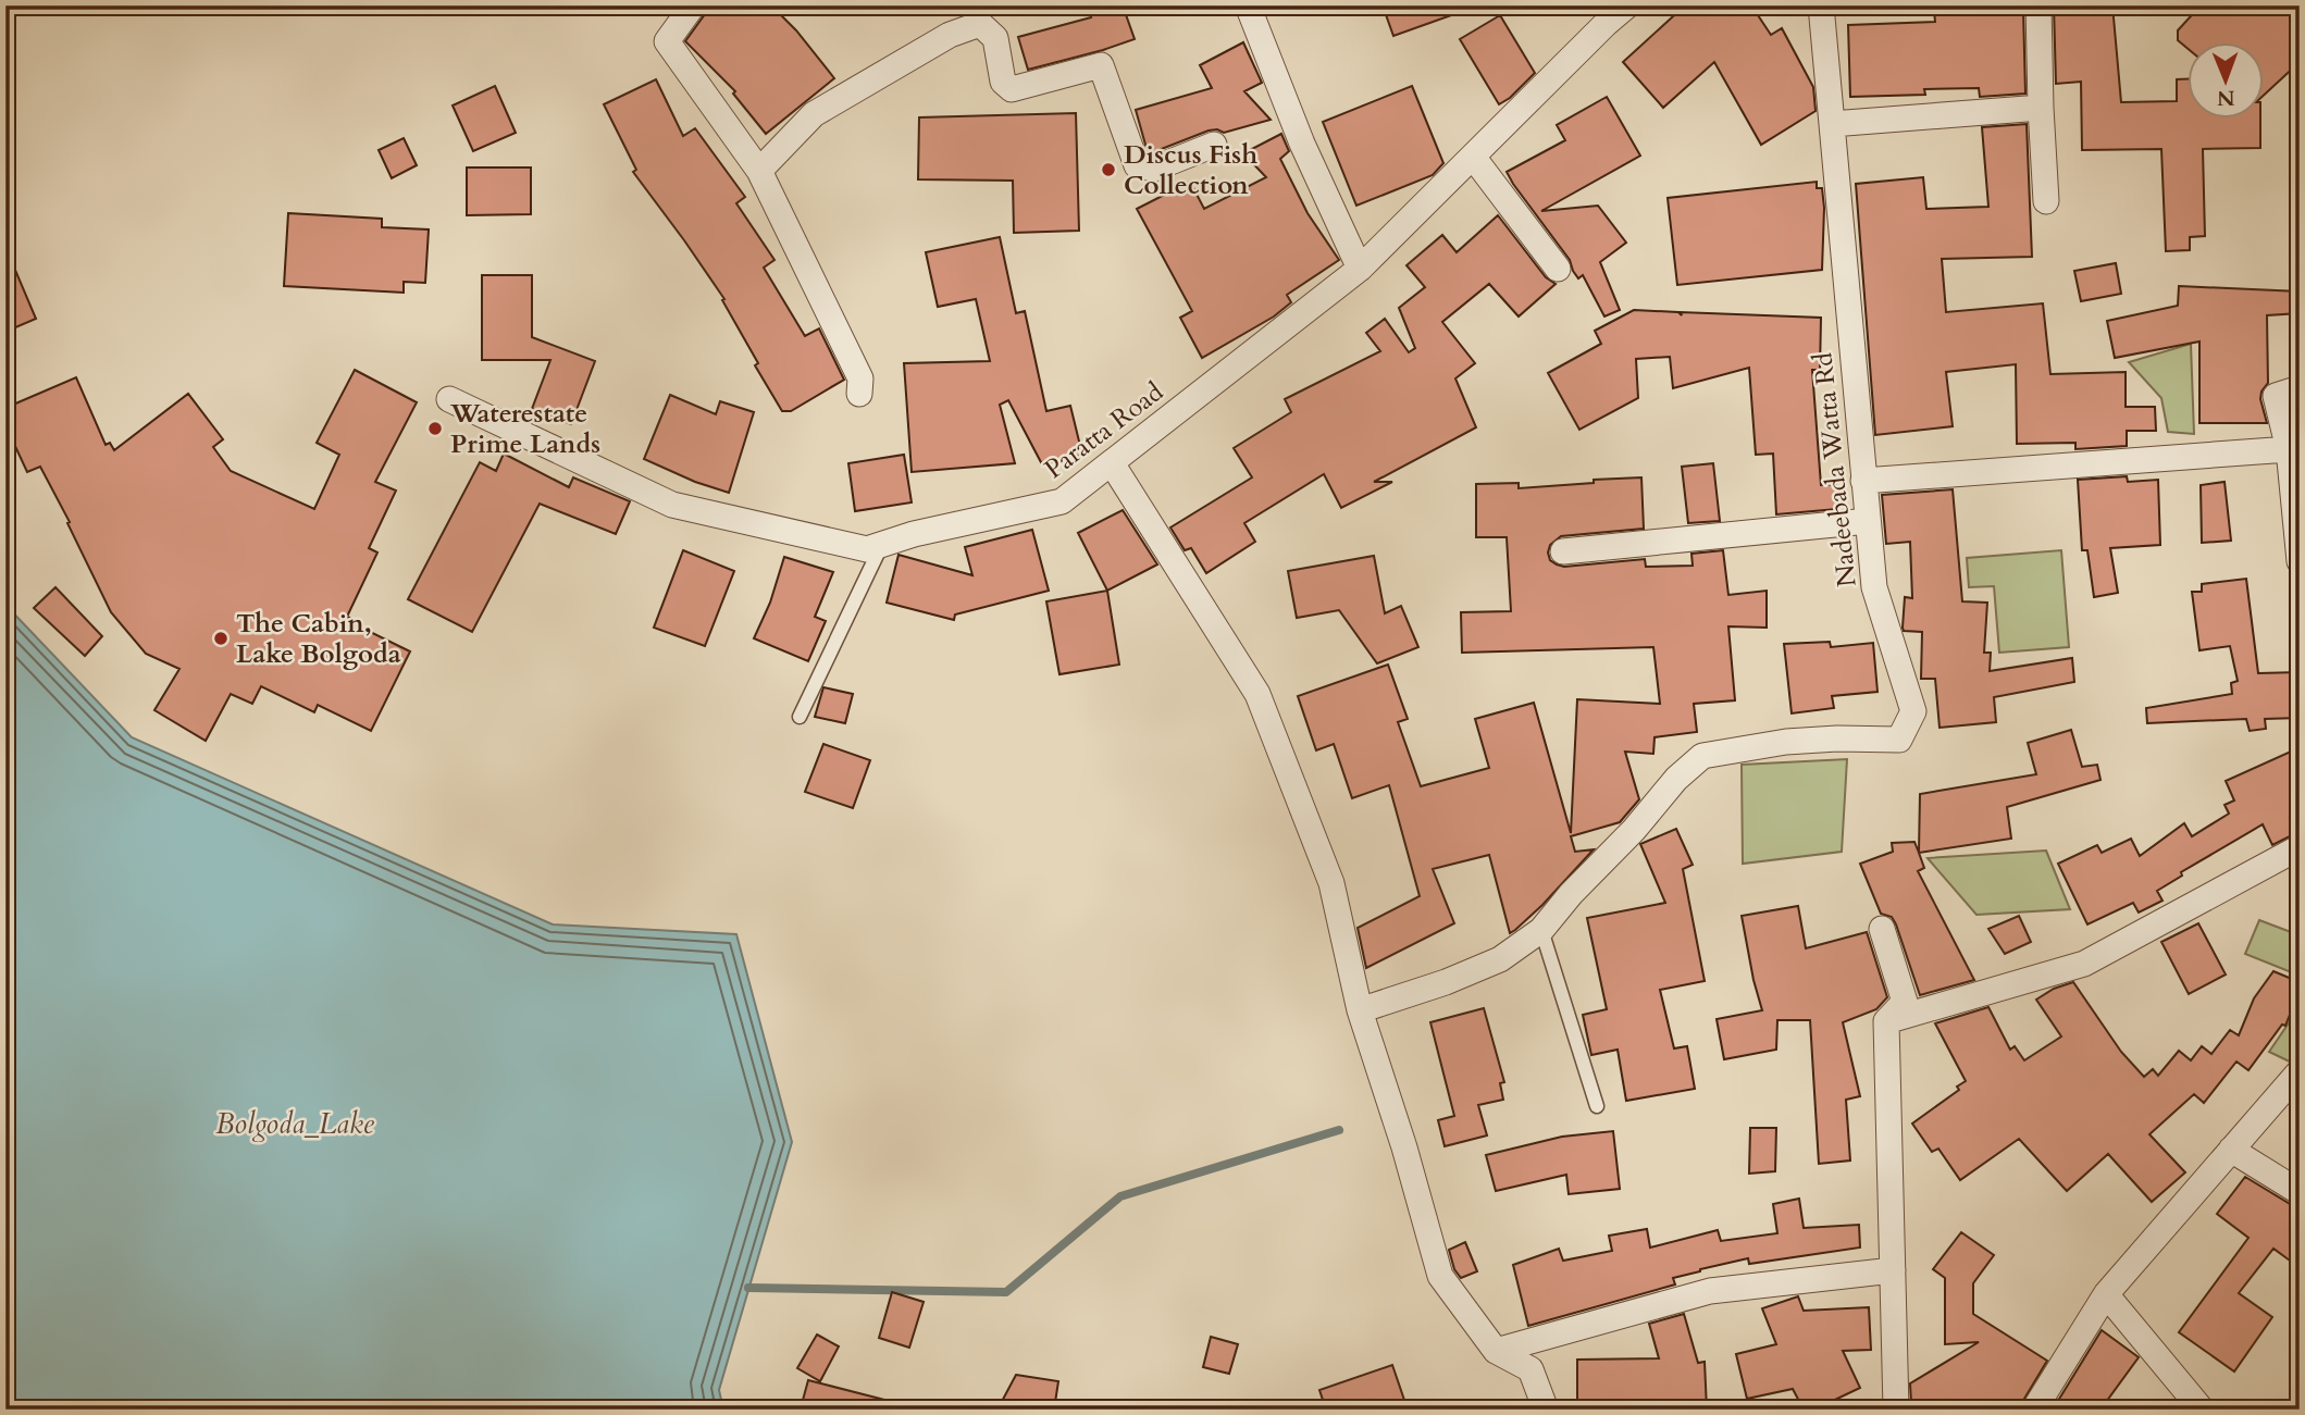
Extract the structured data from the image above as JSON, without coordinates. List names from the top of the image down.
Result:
{
  "streets": {
    "street": ["Paratta Road", "Nadeebada Watta Rd"]
  },
  "water": ["Bolgoda_Lake"],
  "places": ["Discus Fish Collection", "Waterestate Prime Lands", "The Cabin, Lake Bolgoda"],
  "north": "bottom"
}
